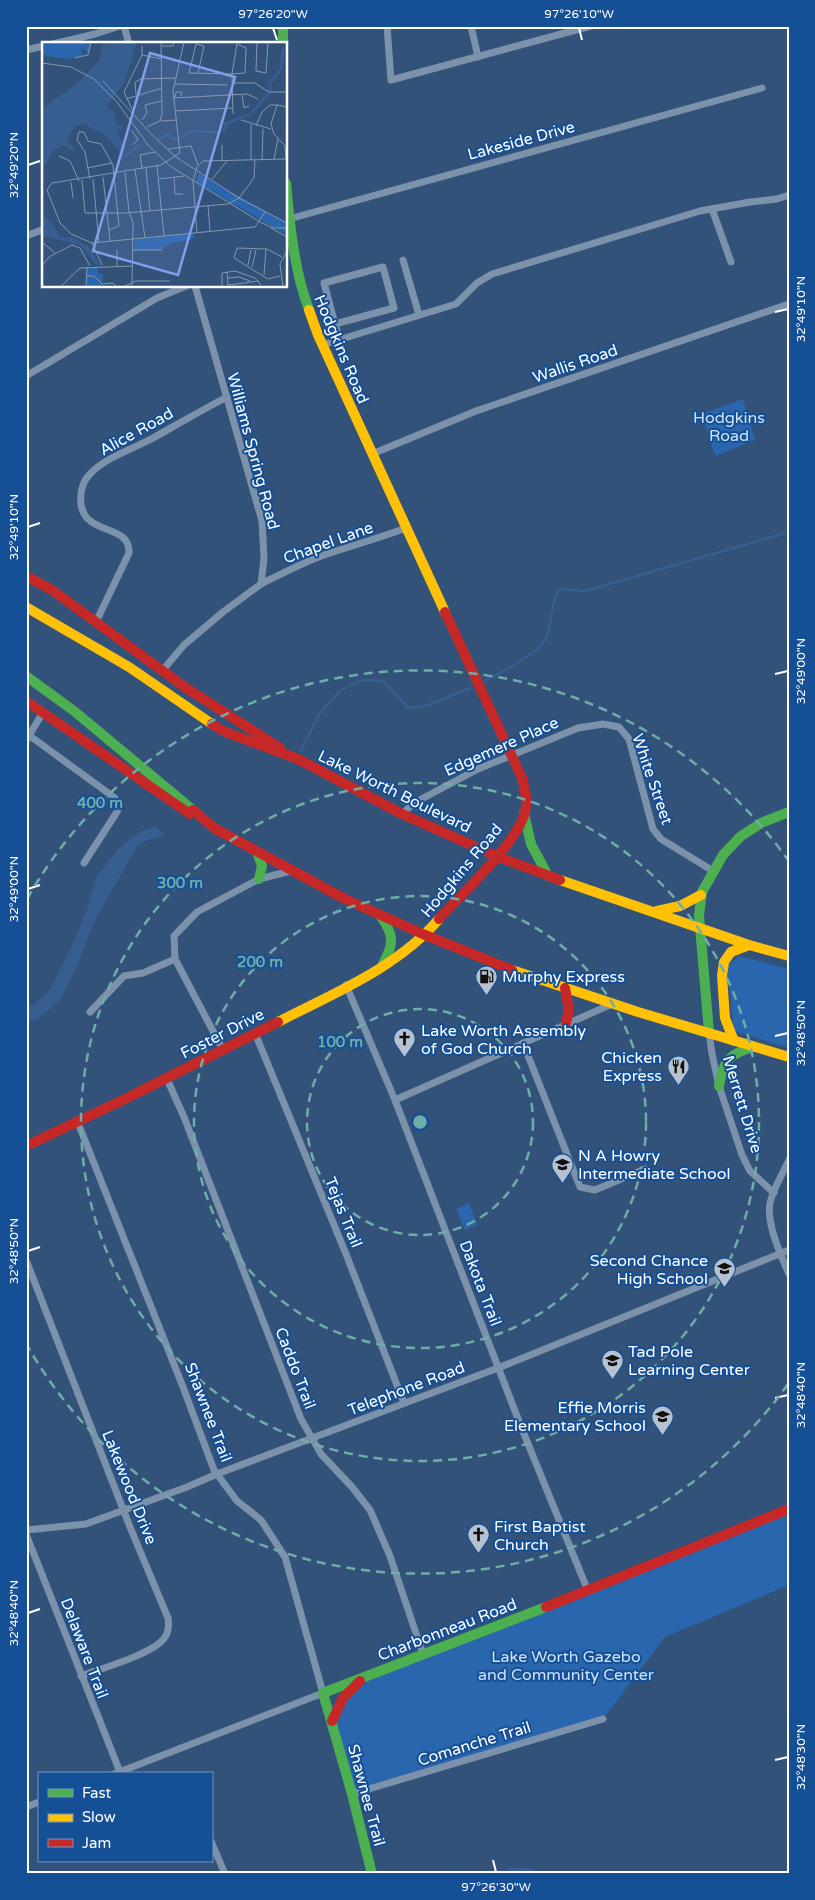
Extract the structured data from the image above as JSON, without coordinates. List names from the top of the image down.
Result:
{
  "streets": {
    "main road": [
      "Hodgkins Road",
      "Lake Worth Boulevard",
      "Foster Drive",
      "Merrett Drive",
      "Shawnee Trail",
      "Charbonneau Road"
    ],
    "street": [
      "Lakeside Drive",
      "Wallis Road",
      "Alice Road",
      "Williams Spring Road",
      "Chapel Lane",
      "Edgemere Place",
      "White Street",
      "Tejas Trail",
      "Dakota Trail",
      "Caddo Trail",
      "Telephone Road",
      "Lakewood Drive",
      "Delaware Trail",
      "Comanche Trail"
    ]
  },
  "crossings": [
    ["Lakeside Drive", "Hodgkins Road"],
    ["Hodgkins Road", "Wallis Road"],
    ["Hodgkins Road", "Chapel Lane"],
    ["Hodgkins Road", "Edgemere Place"],
    ["Hodgkins Road", "Lake Worth Boulevard"],
    ["Hodgkins Road", "Foster Drive"],
    ["Alice Road", "Williams Spring Road"],
    ["Alice Road", "Lake Worth Boulevard"],
    ["Williams Spring Road", "Chapel Lane"],
    ["Edgemere Place", "White Street"],
    ["Edgemere Place", "Lake Worth Boulevard"],
    ["Lake Worth Boulevard", "Merrett Drive"],
    ["Foster Drive", "Tejas Trail"],
    ["Foster Drive", "Dakota Trail"],
    ["Foster Drive", "Caddo Trail"],
    ["Foster Drive", "Shawnee Trail"],
    ["Tejas Trail", "Telephone Road"],
    ["Dakota Trail", "Telephone Road"],
    ["Dakota Trail", "Charbonneau Road"],
    ["Caddo Trail", "Telephone Road"],
    ["Caddo Trail", "Charbonneau Road"],
    ["Telephone Road", "Shawnee Trail"],
    ["Telephone Road", "Lakewood Drive"],
    ["Telephone Road", "Delaware Trail"],
    ["Shawnee Trail", "Charbonneau Road"],
    ["Shawnee Trail", "Comanche Trail"],
    ["Lakewood Drive", "Delaware Trail"]
  ],
  "parks": ["Hodgkins Road", "Lake Worth Gazebo and Community Center"],
  "places": {
    "fuel station": ["Murphy Express"],
    "church": ["Lake Worth Assembly of God Church", "First Baptist Church"],
    "restaurant": ["Chicken Express"],
    "school or university": [
      "N A Howry Intermediate School",
      "Second Chance High School",
      "Tad Pole Learning Center",
      "Effie Morris Elementary School"
    ]
  },
  "legend": ["Fast", "Slow", "Jam"],
  "coordinates": [
    "97°26'20\"W",
    "97°26'10\"W",
    "32°49'20\"N",
    "32°49'10\"N",
    "32°49'00\"N",
    "32°48'50\"N",
    "32°48'40\"N",
    "32°48'30\"N",
    "97°26'30\"W"
  ],
  "rings": [
    "400 m",
    "300 m",
    "200 m",
    "100 m"
  ]
}
